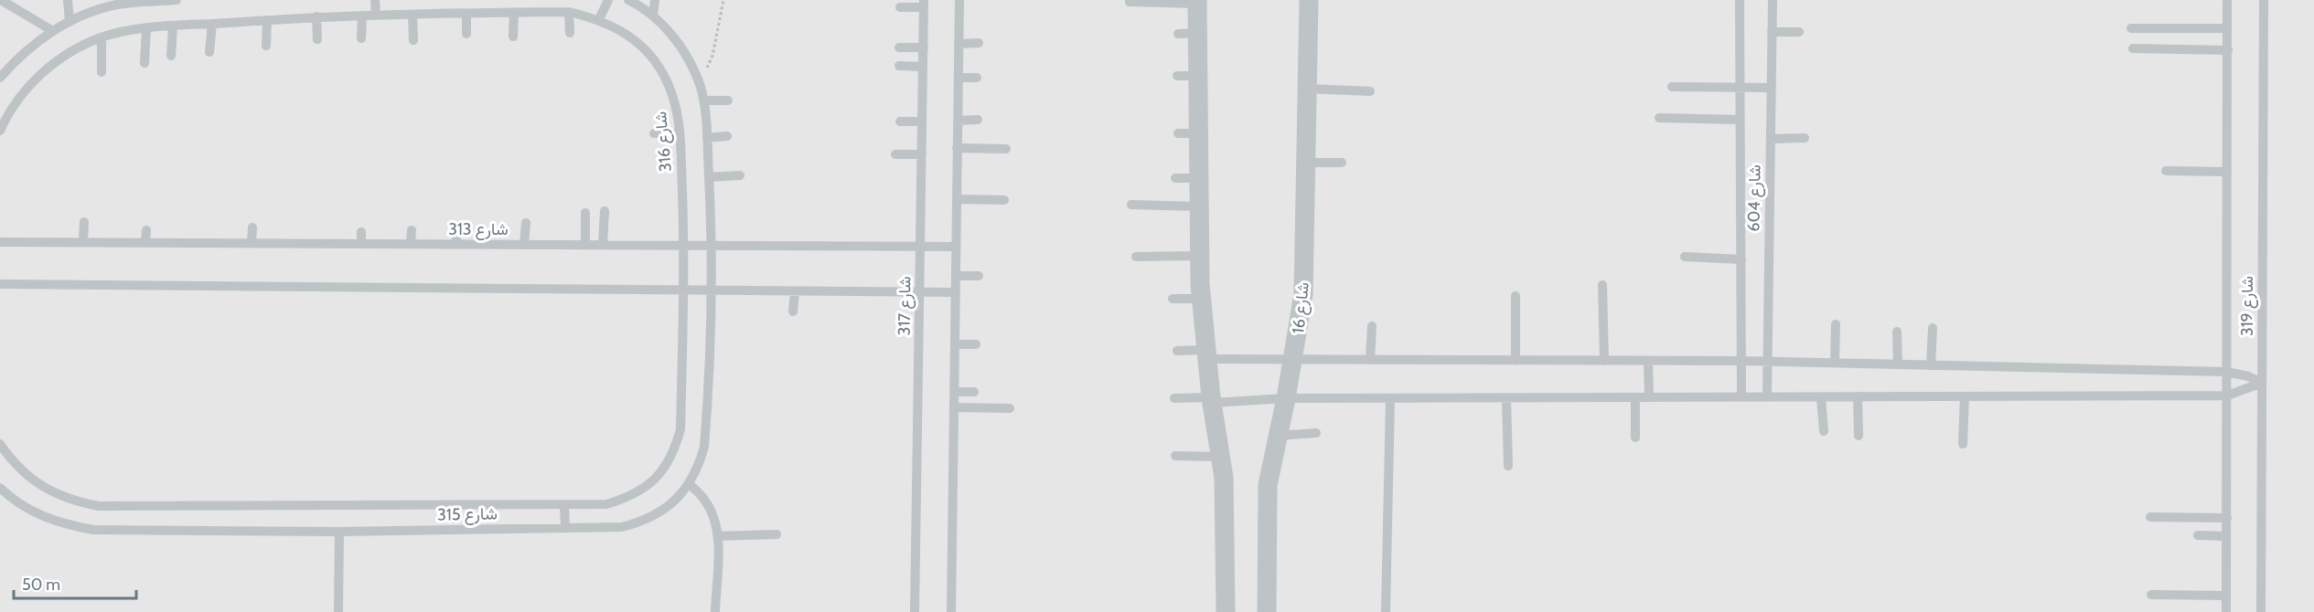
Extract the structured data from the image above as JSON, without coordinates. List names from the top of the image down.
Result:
{
  "streets": {
    "street": ["شارع 16"],
    "lane": [
      "شارع 316",
      "شارع 604",
      "شارع 313",
      "شارع 317",
      "شارع 319",
      "شارع 315"
    ]
  },
  "crossings": [
    ["شارع 316", "شارع 313"],
    ["شارع 316", "شارع 315"],
    ["شارع 313", "شارع 317"],
    ["شارع 313", "شارع 315"]
  ],
  "scale_bar": "50 m"
}
